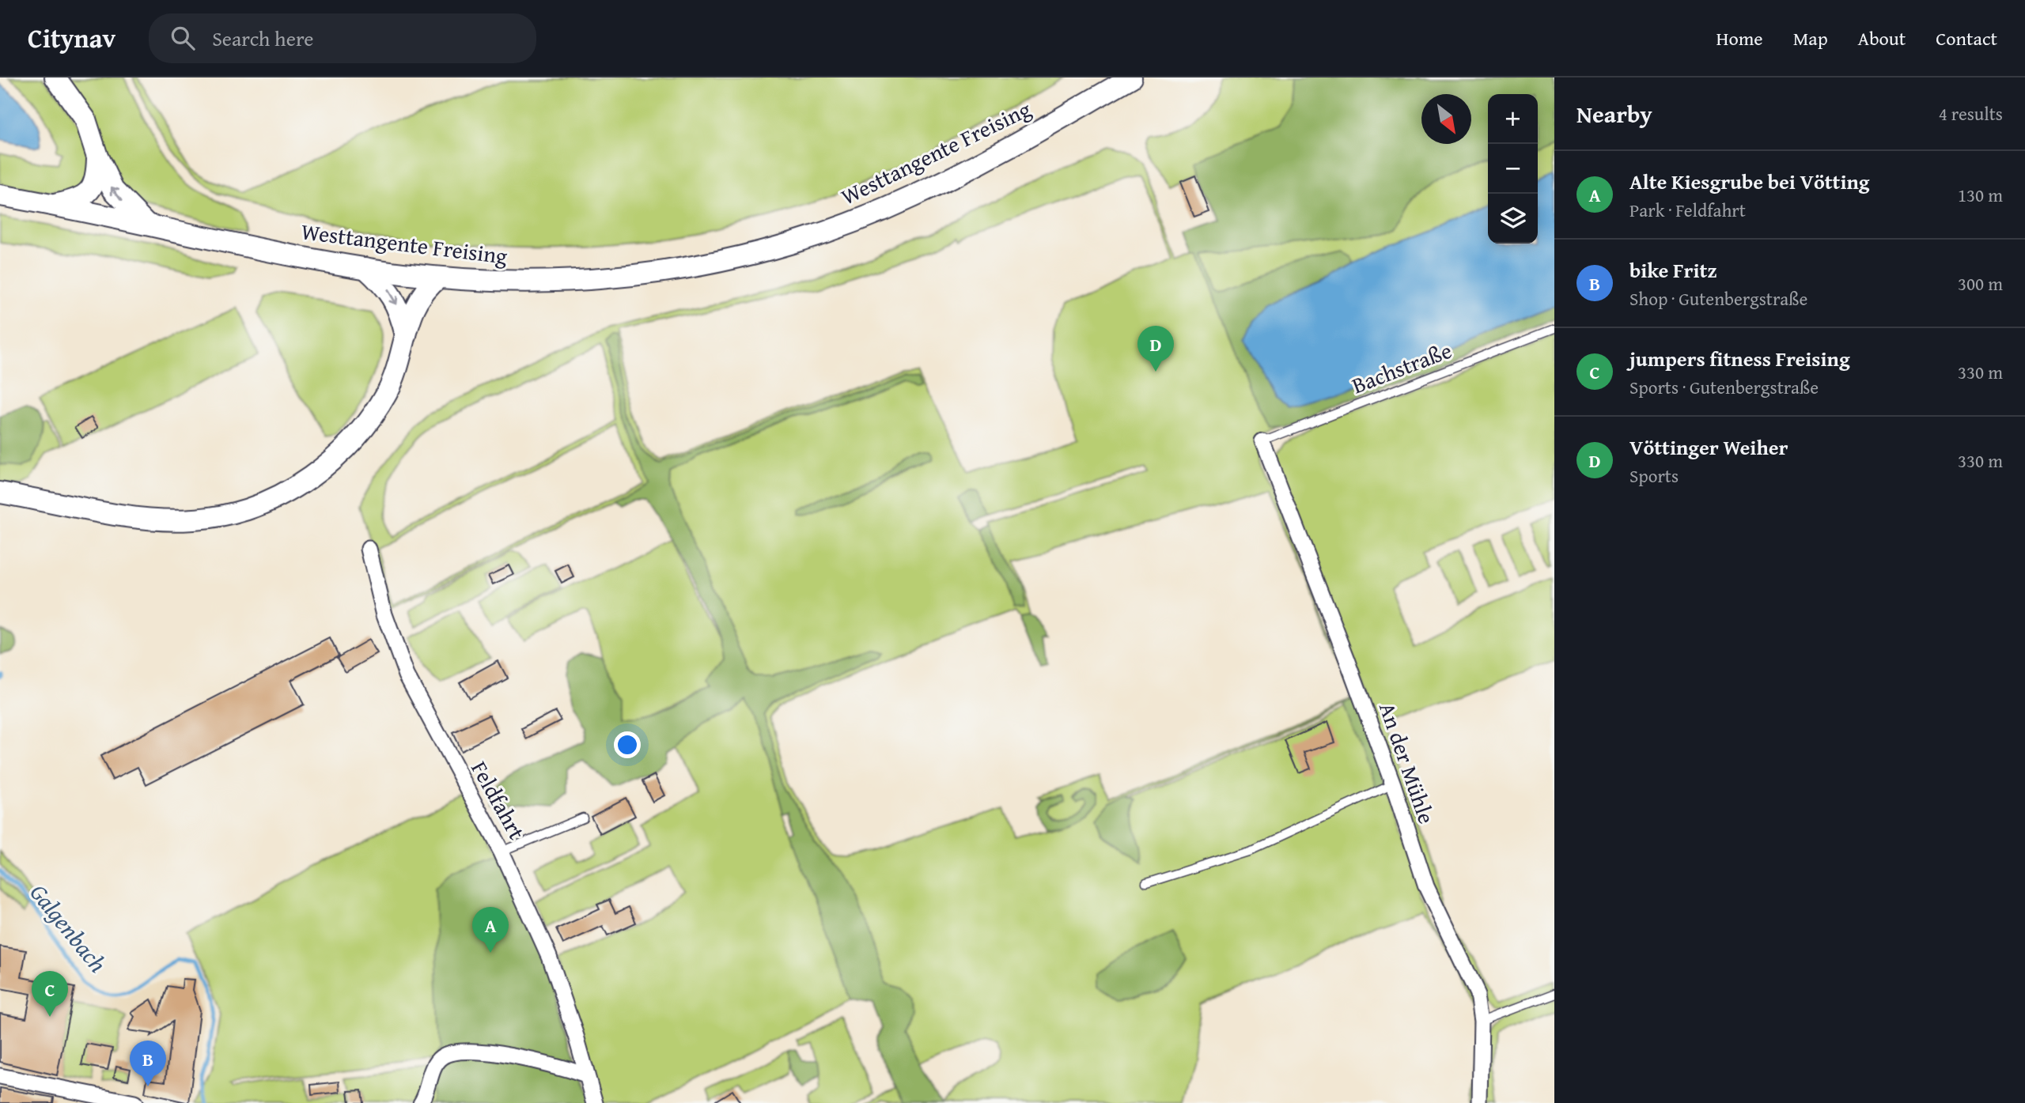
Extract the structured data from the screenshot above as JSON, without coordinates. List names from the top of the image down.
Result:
{
  "streets": {
    "main road": ["Westtangente Freising"],
    "street": ["An der Mühle", "Feldfahrt"],
    "lane": ["Bachstraße"]
  },
  "crossings": [
    ["Bachstraße", "An der Mühle"]
  ],
  "water": ["Galgenbach"],
  "north": "bottom right",
  "page": {
    "header": "Citynav",
    "search": "Search here",
    "nav": [
      "Home",
      "Map",
      "About",
      "Contact"
    ],
    "heading": ["Nearby", "4 results"],
    "map_buttons": ["+", "−"],
    "list": [
      {
        "mark": "A",
        "name": "Alte Kiesgrube bei Vötting",
        "note": "Park · Feldfahrt",
        "value": "130 m"
      },
      {
        "mark": "B",
        "name": "bike Fritz",
        "note": "Shop · Gutenbergstraße",
        "value": "300 m"
      },
      {
        "mark": "C",
        "name": "jumpers fitness Freising",
        "note": "Sports · Gutenbergstraße",
        "value": "330 m"
      },
      {
        "mark": "D",
        "name": "Vöttinger Weiher",
        "note": "Sports",
        "value": "330 m"
      }
    ],
    "pins": [
      "D",
      "A",
      "C",
      "B"
    ]
  }
}
